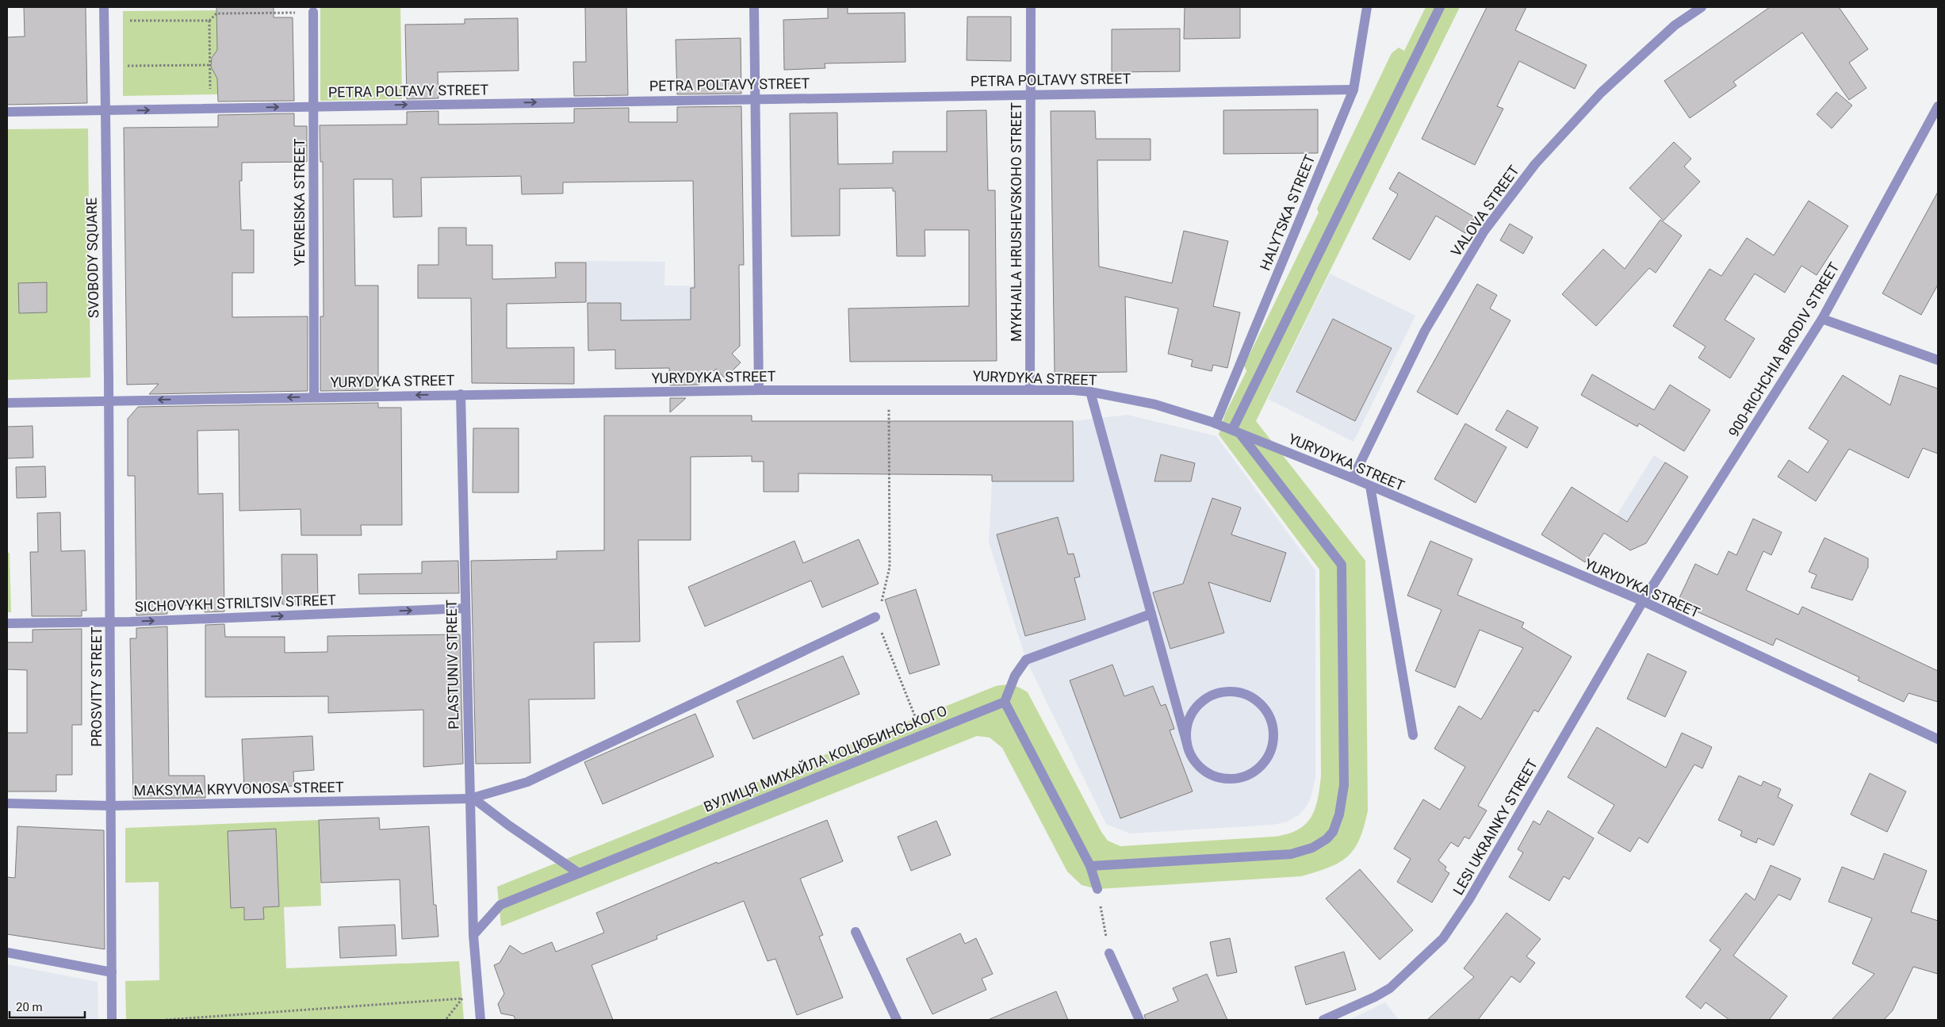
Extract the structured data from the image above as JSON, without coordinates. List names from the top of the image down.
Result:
{
  "streets": {
    "street": [
      "PETRA POLTAVY STREET",
      "YEVREISKA STREET",
      "VALOVA STREET",
      "HALYTSKA STREET",
      "MYKHAILA HRUSHEVSKOHO STREET",
      "SVOBODY SQUARE",
      "900-RICHCHIA BRODIV STREET",
      "YURYDYKA STREET",
      "SICHOVYKH STRILTSIV STREET",
      "PLASTUNIV STREET",
      "PROSVITY STREET",
      "ВУЛИЦЯ МИХАЙЛА КОЦЮБИНСЬКОГО",
      "MAKSYMA KRYVONOSA STREET",
      "LESI UKRAINKY STREET"
    ]
  },
  "crossings": [
    ["PETRA POLTAVY STREET", "YEVREISKA STREET"],
    ["PETRA POLTAVY STREET", "HALYTSKA STREET"],
    ["PETRA POLTAVY STREET", "MYKHAILA HRUSHEVSKOHO STREET"],
    ["PETRA POLTAVY STREET", "SVOBODY SQUARE"],
    ["YEVREISKA STREET", "YURYDYKA STREET"],
    ["VALOVA STREET", "YURYDYKA STREET"],
    ["HALYTSKA STREET", "YURYDYKA STREET"],
    ["MYKHAILA HRUSHEVSKOHO STREET", "YURYDYKA STREET"],
    ["SVOBODY SQUARE", "YURYDYKA STREET"],
    ["SVOBODY SQUARE", "PROSVITY STREET"],
    ["900-RICHCHIA BRODIV STREET", "YURYDYKA STREET"],
    ["900-RICHCHIA BRODIV STREET", "LESI UKRAINKY STREET"],
    ["YURYDYKA STREET", "PLASTUNIV STREET"],
    ["YURYDYKA STREET", "PROSVITY STREET"],
    ["YURYDYKA STREET", "LESI UKRAINKY STREET"],
    ["SICHOVYKH STRILTSIV STREET", "PLASTUNIV STREET"],
    ["SICHOVYKH STRILTSIV STREET", "PROSVITY STREET"],
    ["PLASTUNIV STREET", "ВУЛИЦЯ МИХАЙЛА КОЦЮБИНСЬКОГО"],
    ["PLASTUNIV STREET", "MAKSYMA KRYVONOSA STREET"],
    ["PROSVITY STREET", "MAKSYMA KRYVONOSA STREET"]
  ],
  "one_way": ["PETRA POLTAVY STREET", "SICHOVYKH STRILTSIV STREET"],
  "scale_bar": "20 m"
}
